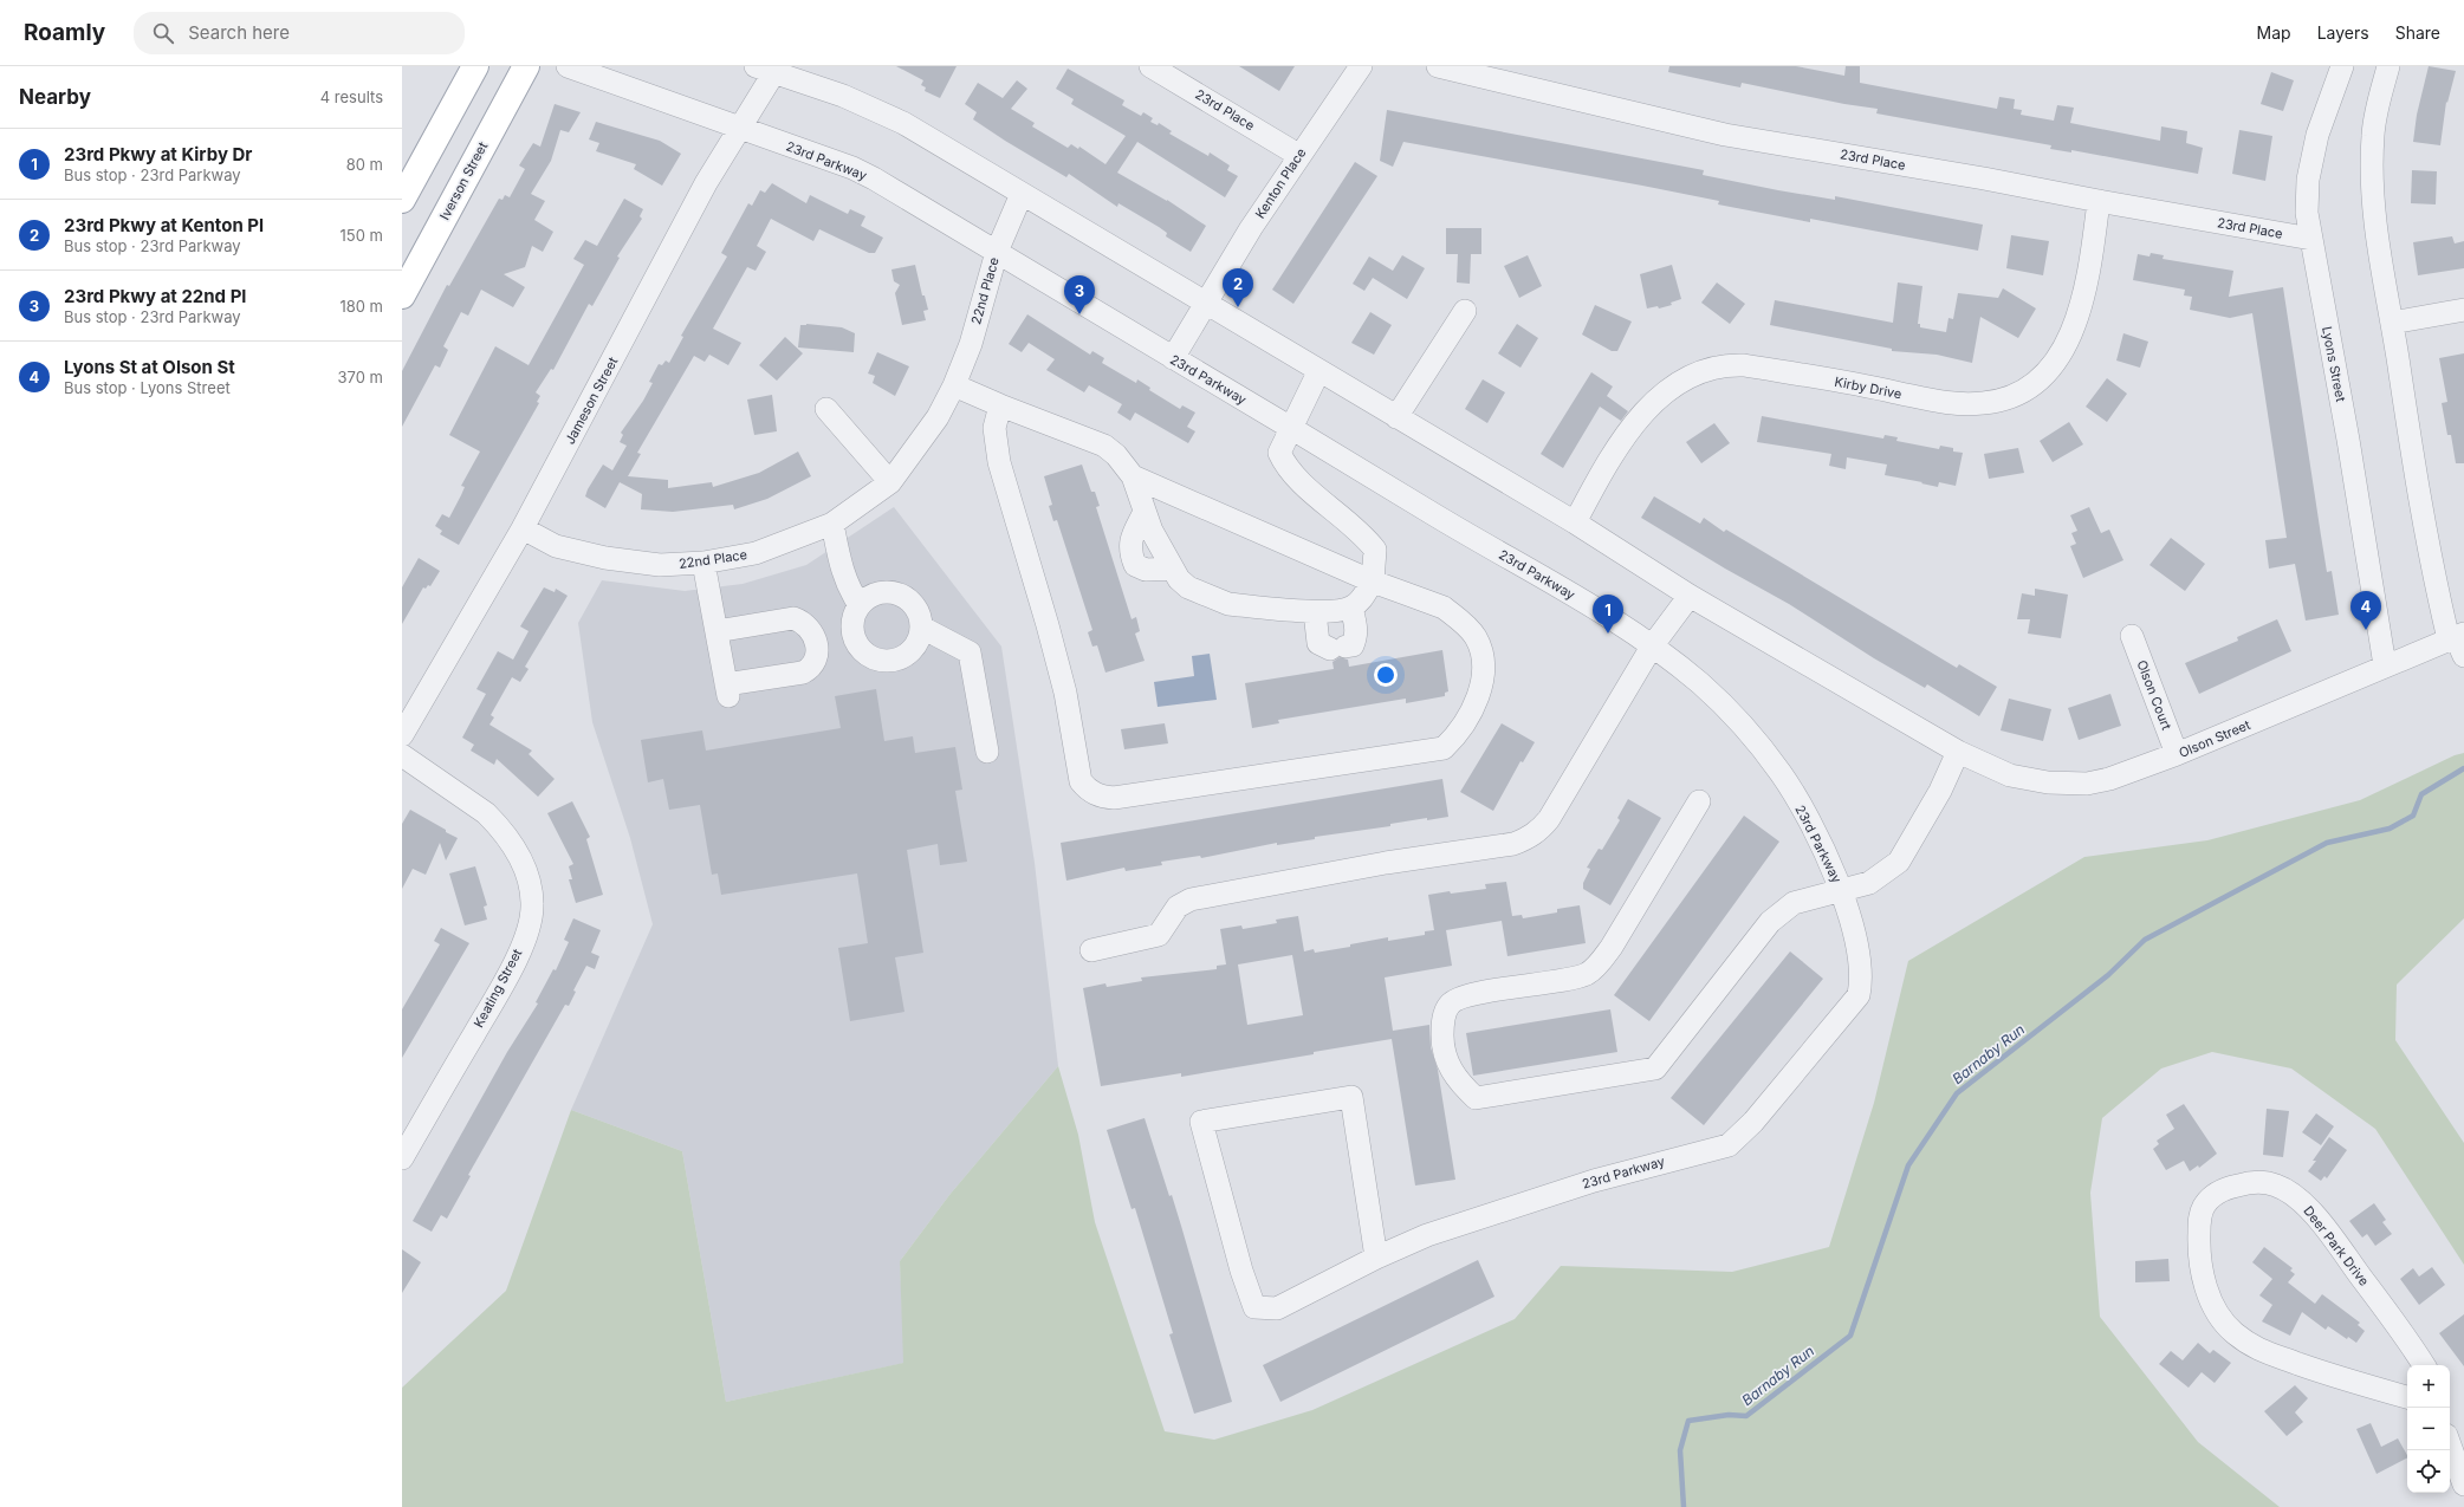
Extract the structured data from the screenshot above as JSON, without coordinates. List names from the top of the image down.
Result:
{
  "streets": {
    "main road": ["Iverson Street"],
    "street": [
      "23rd Place",
      "23rd Parkway",
      "Kenton Place",
      "22nd Place",
      "Lyons Street",
      "Kirby Drive",
      "Jameson Street",
      "Olson Court",
      "Olson Street",
      "Keating Street",
      "Deer Park Drive"
    ]
  },
  "crossings": [
    ["23rd Place", "Kenton Place"],
    ["23rd Place", "Lyons Street"],
    ["23rd Place", "Kirby Drive"],
    ["23rd Parkway", "Kenton Place"],
    ["23rd Parkway", "22nd Place"],
    ["23rd Parkway", "Jameson Street"],
    ["22nd Place", "Jameson Street"],
    ["Lyons Street", "Olson Street"],
    ["Olson Court", "Olson Street"]
  ],
  "water": ["Barnaby Run"],
  "page": {
    "header": "Roamly",
    "search": "Search here",
    "nav": ["Map", "Layers", "Share"],
    "heading": ["Nearby", "4 results"],
    "list": [
      {
        "mark": "1",
        "name": "23rd Pkwy at Kirby Dr",
        "note": "Bus stop · 23rd Parkway",
        "value": "80 m"
      },
      {
        "mark": "2",
        "name": "23rd Pkwy at Kenton Pl",
        "note": "Bus stop · 23rd Parkway",
        "value": "150 m"
      },
      {
        "mark": "3",
        "name": "23rd Pkwy at 22nd Pl",
        "note": "Bus stop · 23rd Parkway",
        "value": "180 m"
      },
      {
        "mark": "4",
        "name": "Lyons St at Olson St",
        "note": "Bus stop · Lyons Street",
        "value": "370 m"
      }
    ],
    "pins": [
      "2",
      "3",
      "4",
      "1"
    ],
    "map_buttons": ["+", "−"]
  }
}
